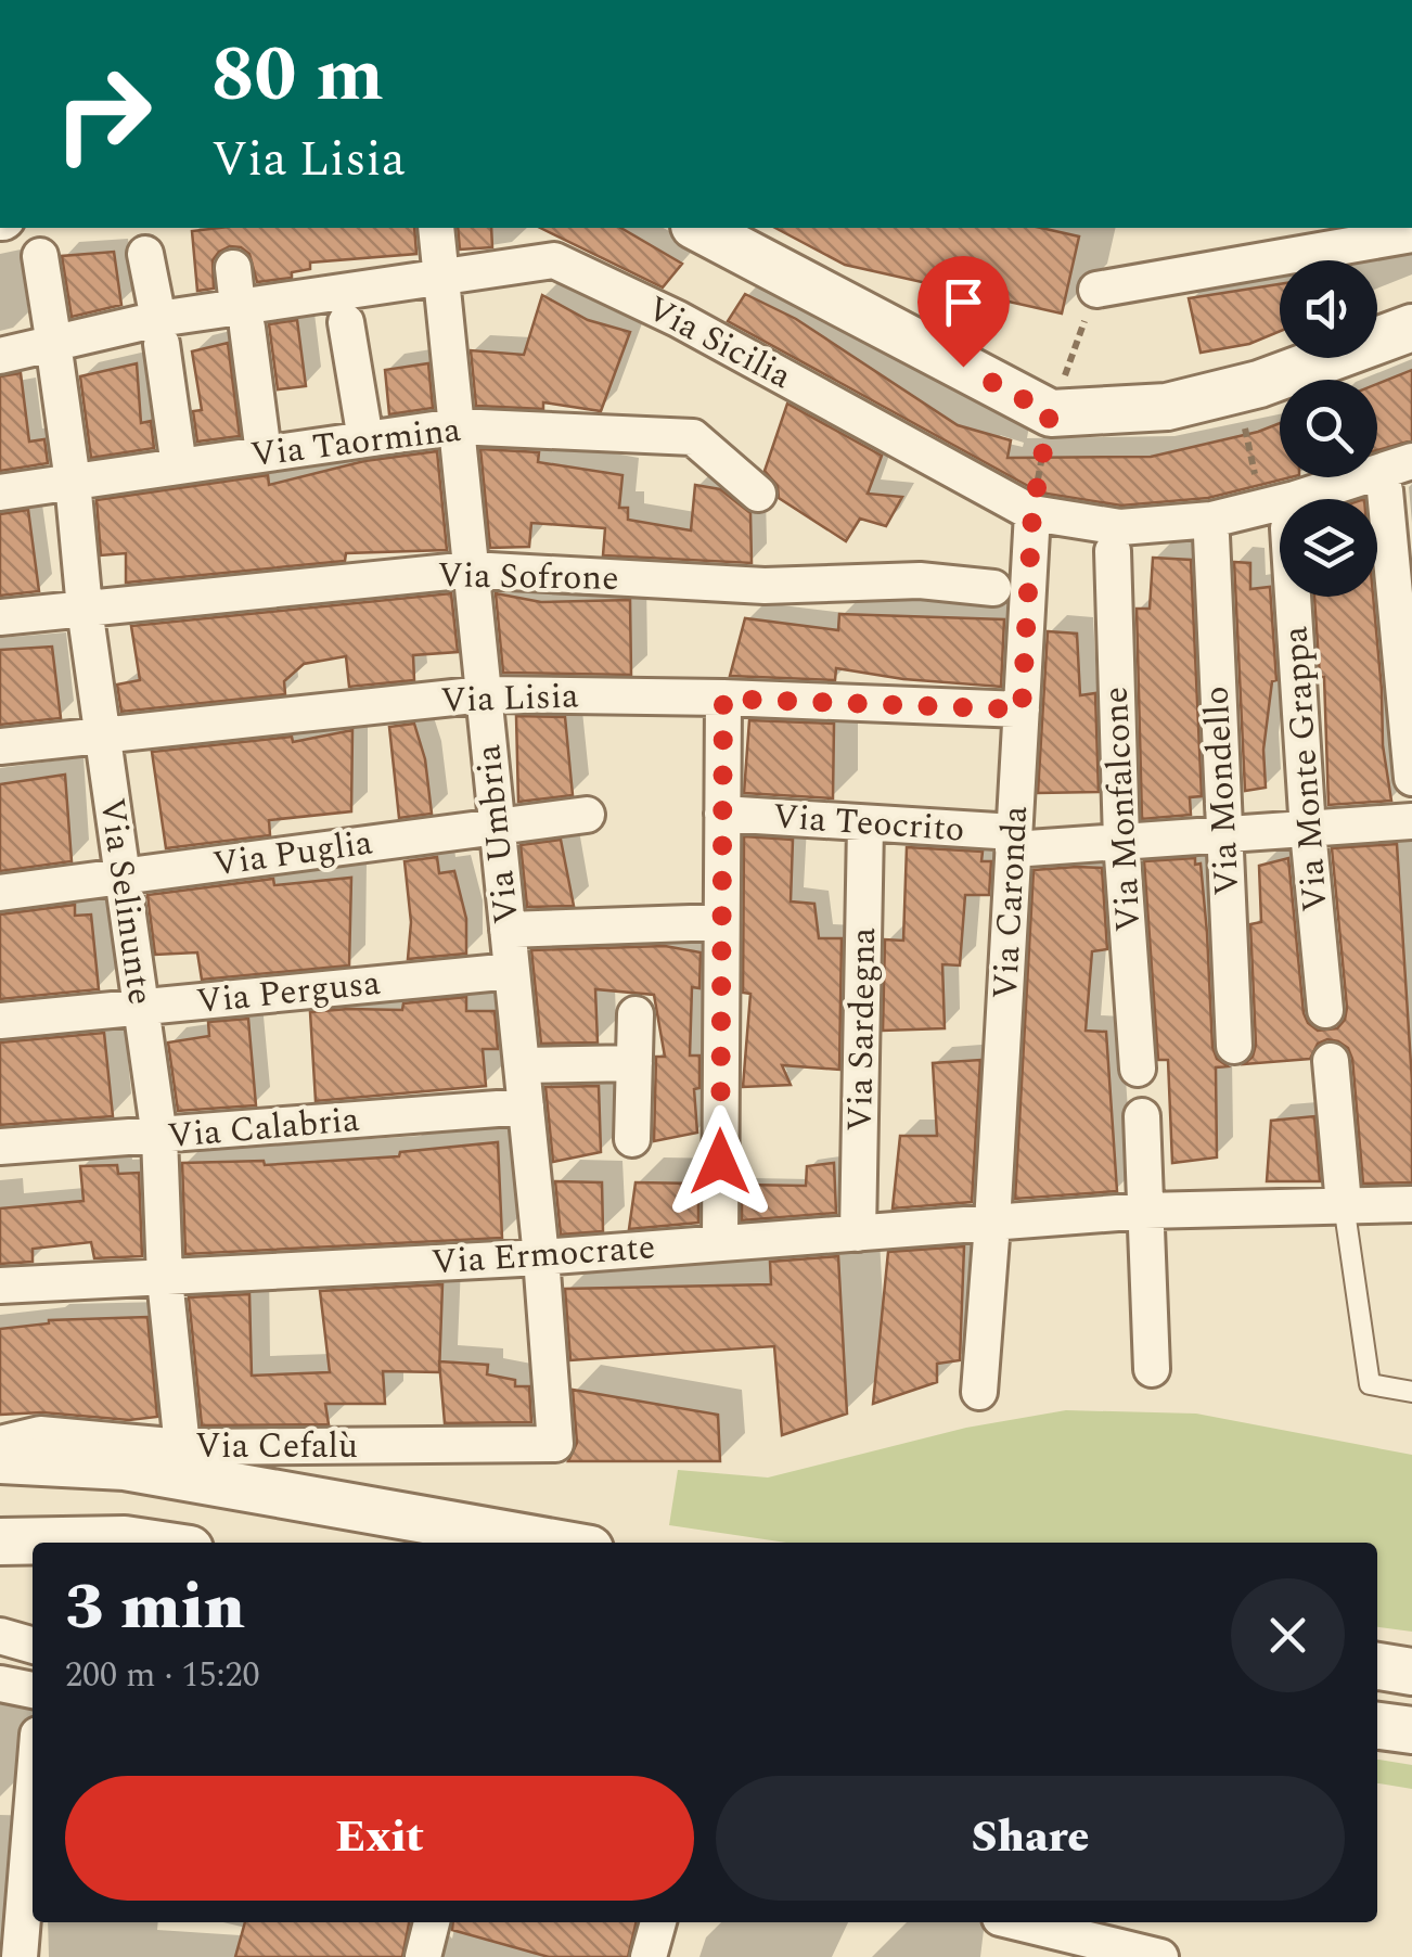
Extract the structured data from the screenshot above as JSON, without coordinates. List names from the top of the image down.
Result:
{
  "streets": {
    "street": [
      "Via Sicilia",
      "Via Taormina",
      "Via Sofrone",
      "Via Lisia",
      "Via Monte Grappa",
      "Via Mondello",
      "Via Monfalcone",
      "Via Teocrito",
      "Via Umbria",
      "Via Puglia",
      "Via Selinunte",
      "Via Caronda",
      "Via Pergusa",
      "Via Sardegna",
      "Via Calabria",
      "Via Ermocrate",
      "Via Cefalù"
    ]
  },
  "crossings": [
    ["Via Sicilia", "Via Monte Grappa"],
    ["Via Sicilia", "Via Umbria"],
    ["Via Sicilia", "Via Selinunte"],
    ["Via Sicilia", "Via Caronda"],
    ["Via Taormina", "Via Umbria"],
    ["Via Taormina", "Via Selinunte"],
    ["Via Sofrone", "Via Umbria"],
    ["Via Sofrone", "Via Selinunte"],
    ["Via Lisia", "Via Umbria"],
    ["Via Lisia", "Via Selinunte"],
    ["Via Lisia", "Via Caronda"],
    ["Via Monte Grappa", "Via Teocrito"],
    ["Via Mondello", "Via Teocrito"],
    ["Via Monfalcone", "Via Teocrito"],
    ["Via Teocrito", "Via Caronda"],
    ["Via Teocrito", "Via Sardegna"],
    ["Via Umbria", "Via Puglia"],
    ["Via Umbria", "Via Pergusa"],
    ["Via Umbria", "Via Calabria"],
    ["Via Umbria", "Via Ermocrate"],
    ["Via Umbria", "Via Cefalù"],
    ["Via Puglia", "Via Selinunte"],
    ["Via Selinunte", "Via Pergusa"],
    ["Via Selinunte", "Via Calabria"],
    ["Via Selinunte", "Via Ermocrate"],
    ["Via Selinunte", "Via Cefalù"],
    ["Via Caronda", "Via Ermocrate"],
    ["Via Sardegna", "Via Ermocrate"]
  ],
  "page": {
    "turn": ["80 m", "Via Lisia"],
    "heading": ["3 min", "200 m · 15:20"],
    "buttons": ["Exit", "Share"]
  }
}
